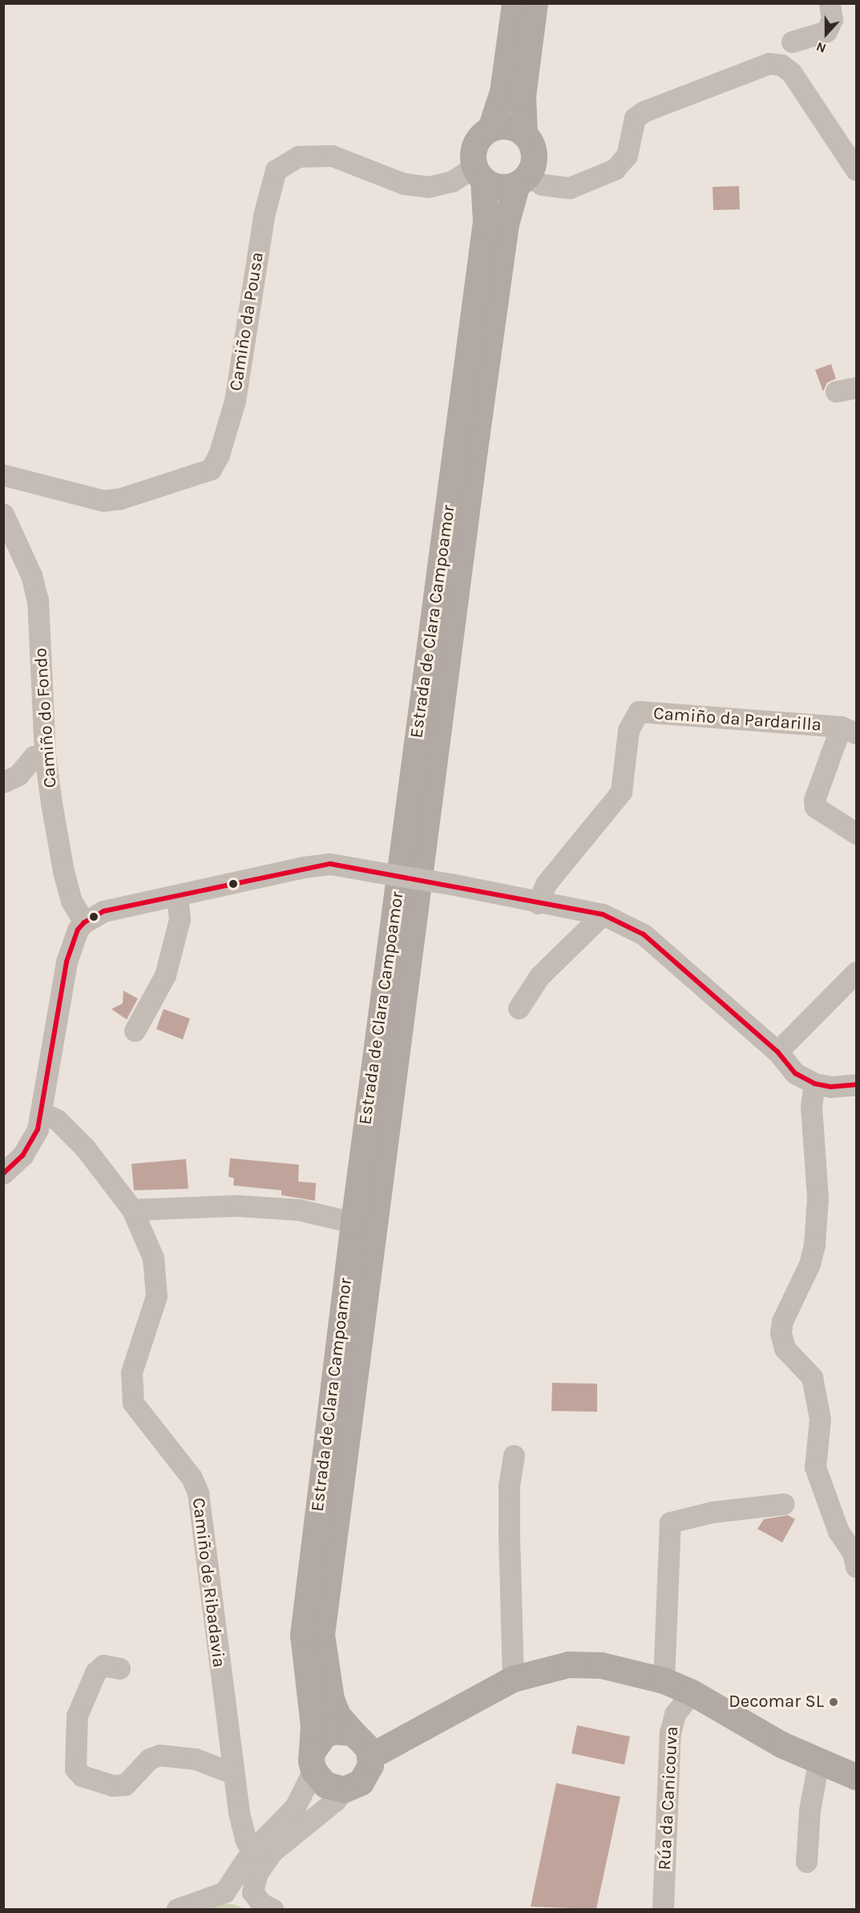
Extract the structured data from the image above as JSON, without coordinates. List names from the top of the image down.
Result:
{
  "streets": {
    "main road": ["Estrada de Clara Campoamor"],
    "street": [
      "Camiño da Pousa",
      "Camiño do Fondo",
      "Camiño da Pardarilla",
      "Camiño de Ribadavia",
      "Rúa da Canicouva"
    ]
  },
  "crossings": [
    ["Camiño da Pousa", "Estrada de Clara Campoamor"]
  ],
  "places": ["Decomar SL"],
  "north": "bottom"
}
